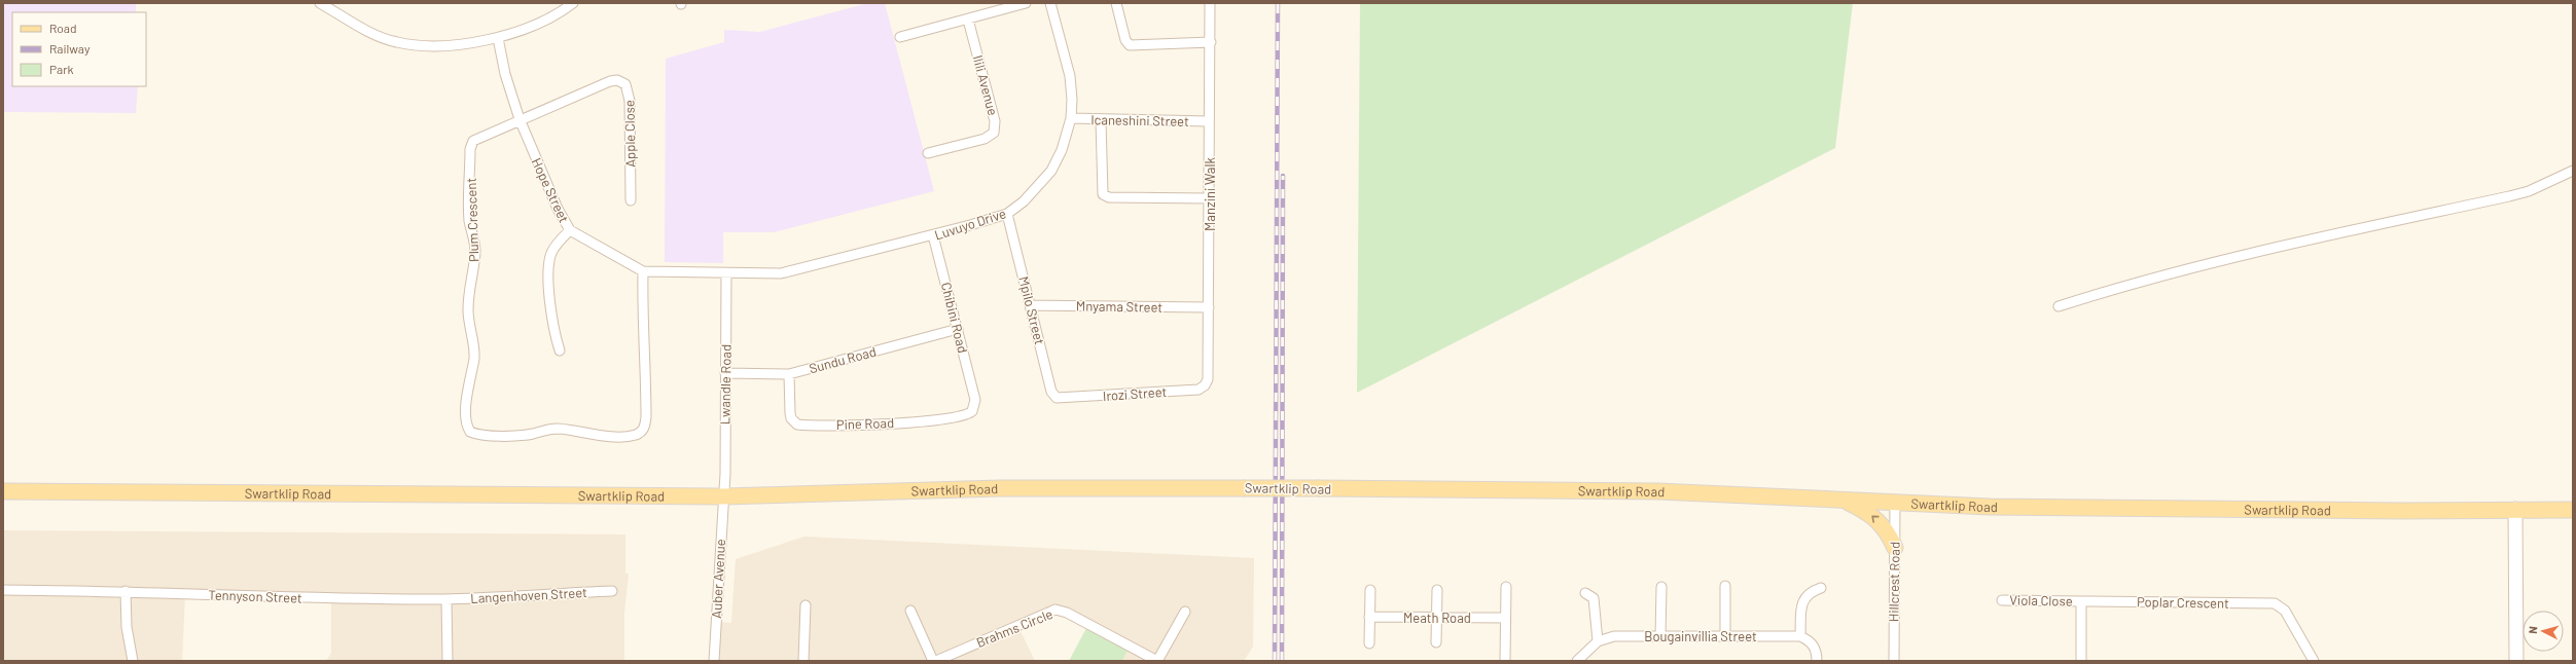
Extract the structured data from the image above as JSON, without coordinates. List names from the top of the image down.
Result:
{
  "streets": {
    "main road": ["Swartklip Road"],
    "street": [
      "Ilili Avenue",
      "Icaneshini Street",
      "Apple Close",
      "Hope Street",
      "Manzini Walk",
      "Plum Crescent",
      "Luvuyo Drive",
      "Mnyama Street",
      "Mpilo Street",
      "Chibini Road",
      "Sundu Road",
      "Lwandle Road",
      "Irozi Street",
      "Pine Road",
      "Auber Avenue",
      "Hillcrest Road",
      "Langenhoven Street",
      "Tennyson Street",
      "Viola Close",
      "Poplar Crescent",
      "Meath Road",
      "Brahms Circle",
      "Bougainvillia Street"
    ]
  },
  "crossings": [
    ["Icaneshini Street", "Manzini Walk"],
    ["Icaneshini Street", "Luvuyo Drive"],
    ["Apple Close", "Hope Street"],
    ["Apple Close", "Plum Crescent"],
    ["Hope Street", "Plum Crescent"],
    ["Hope Street", "Luvuyo Drive"],
    ["Hope Street", "Lwandle Road"],
    ["Manzini Walk", "Mnyama Street"],
    ["Manzini Walk", "Irozi Street"],
    ["Luvuyo Drive", "Mpilo Street"],
    ["Luvuyo Drive", "Chibini Road"],
    ["Luvuyo Drive", "Lwandle Road"],
    ["Mnyama Street", "Mpilo Street"],
    ["Mpilo Street", "Irozi Street"],
    ["Chibini Road", "Sundu Road"],
    ["Chibini Road", "Pine Road"],
    ["Sundu Road", "Lwandle Road"],
    ["Sundu Road", "Pine Road"],
    ["Lwandle Road", "Swartklip Road"],
    ["Lwandle Road", "Auber Avenue"],
    ["Swartklip Road", "Auber Avenue"],
    ["Swartklip Road", "Hillcrest Road"],
    ["Langenhoven Street", "Tennyson Street"],
    ["Viola Close", "Poplar Crescent"]
  ],
  "legend": ["Road", "Railway", "Park"],
  "north": "left"
}
